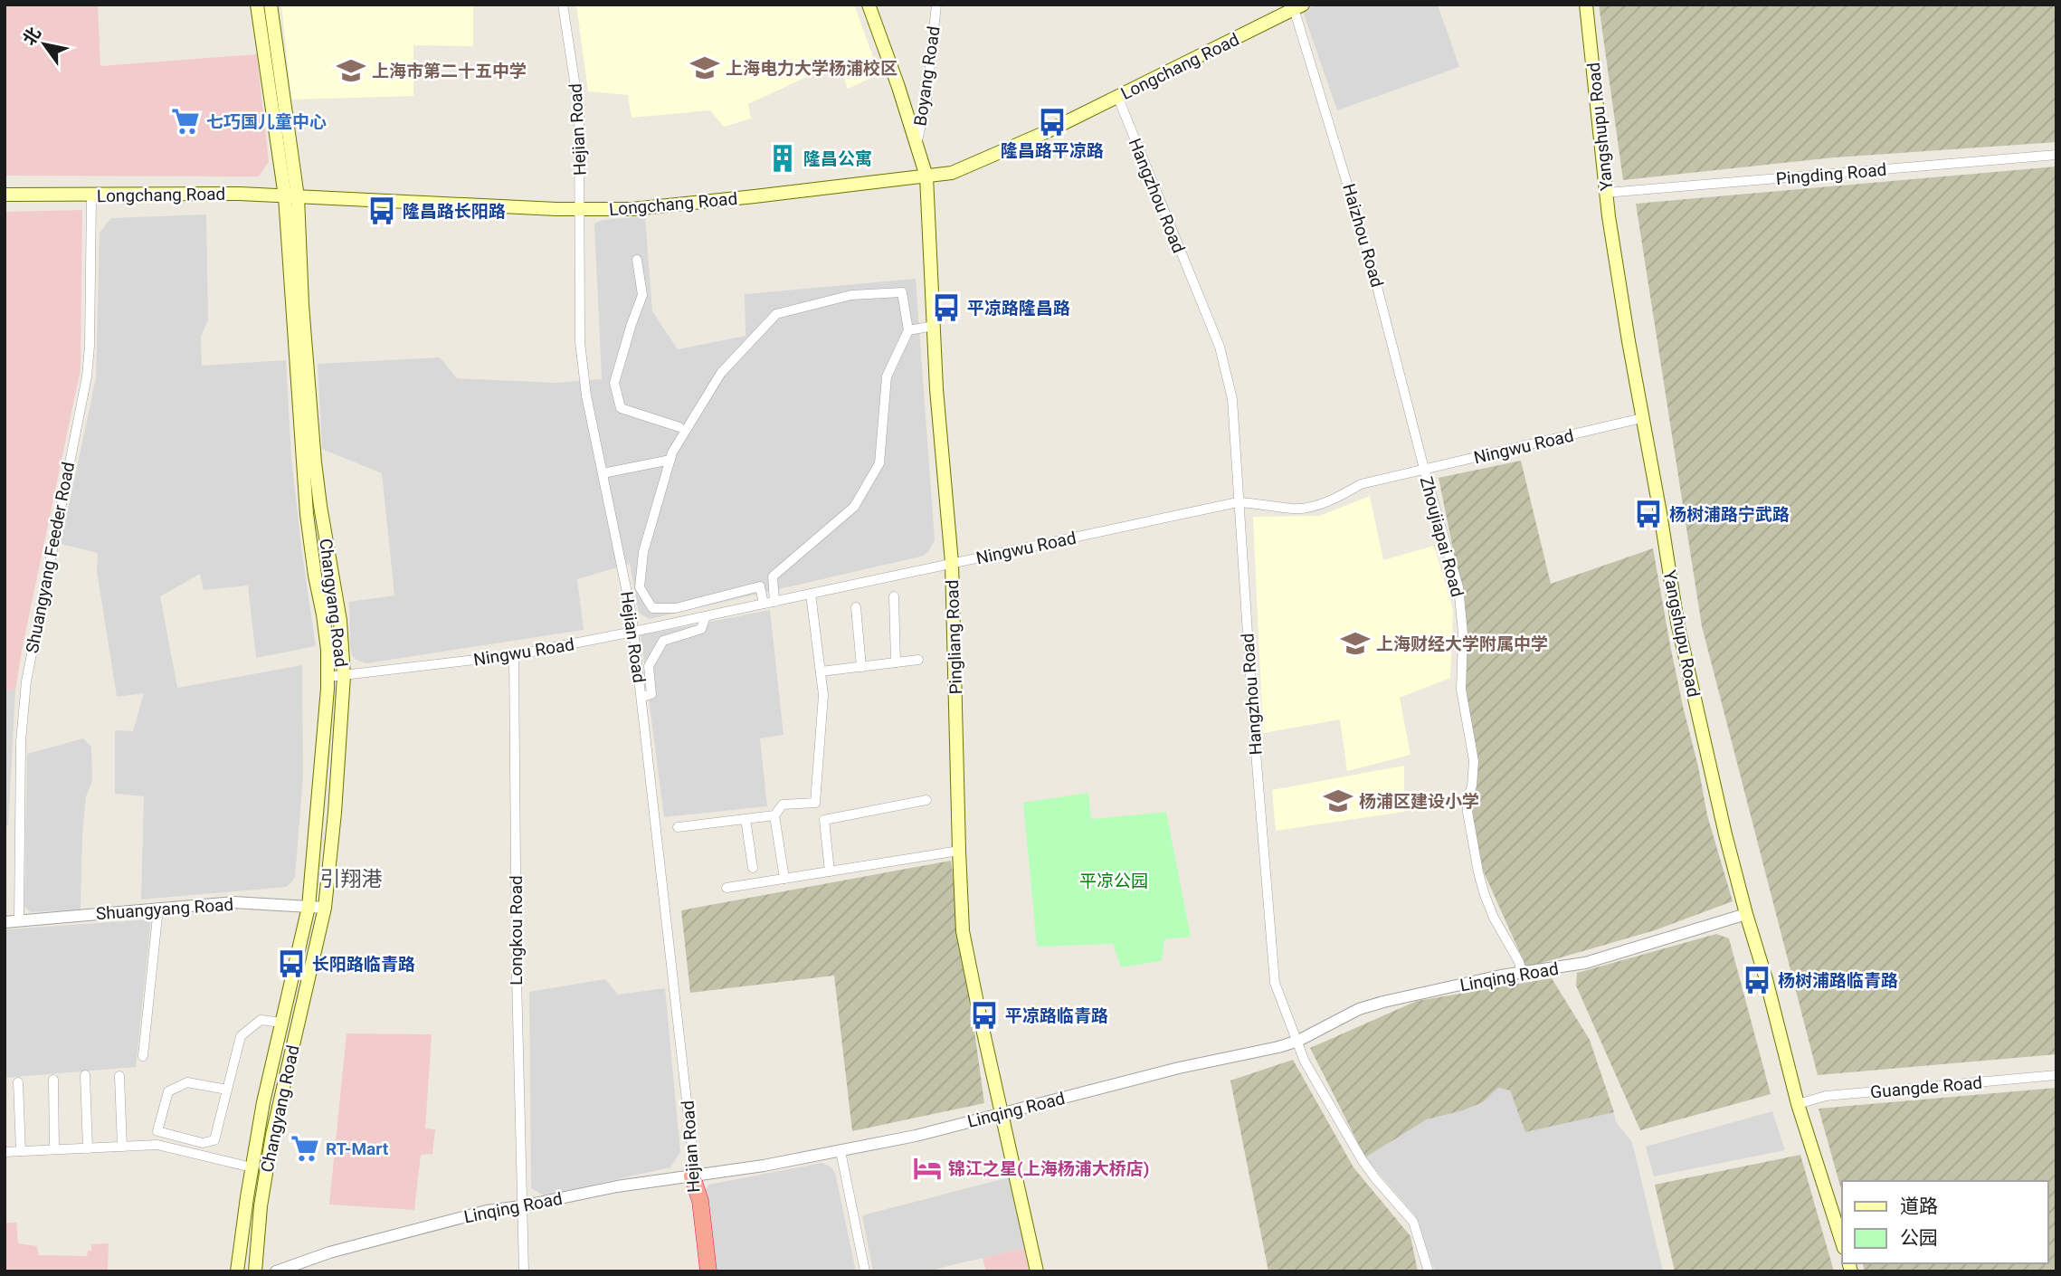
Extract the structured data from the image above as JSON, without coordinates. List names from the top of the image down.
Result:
{
  "streets": {
    "main road": [
      "Longchang Road",
      "Yangshupu Road",
      "Changyang Road",
      "Pingliang Road"
    ],
    "street": [
      "Boyang Road",
      "Hejian Road",
      "Pingding Road",
      "Hangzhou Road",
      "Haizhou Road",
      "Ningwu Road",
      "Zhoujiapai Road",
      "Shuangyang Feeder Road",
      "Shuangyang Road",
      "Longkou Road",
      "Linqing Road",
      "Guangde Road"
    ]
  },
  "crossings": [
    ["Longchang Road", "Hejian Road"],
    ["Longchang Road", "Hangzhou Road"],
    ["Longchang Road", "Haizhou Road"],
    ["Longchang Road", "Shuangyang Feeder Road"],
    ["Longchang Road", "Changyang Road"],
    ["Longchang Road", "Pingliang Road"],
    ["Boyang Road", "Pingliang Road"],
    ["Yangshupu Road", "Pingding Road"],
    ["Yangshupu Road", "Ningwu Road"],
    ["Yangshupu Road", "Linqing Road"],
    ["Yangshupu Road", "Guangde Road"],
    ["Hejian Road", "Ningwu Road"],
    ["Hejian Road", "Linqing Road"],
    ["Hangzhou Road", "Ningwu Road"],
    ["Hangzhou Road", "Linqing Road"],
    ["Haizhou Road", "Ningwu Road"],
    ["Haizhou Road", "Zhoujiapai Road"],
    ["Ningwu Road", "Zhoujiapai Road"],
    ["Ningwu Road", "Changyang Road"],
    ["Ningwu Road", "Pingliang Road"],
    ["Ningwu Road", "Longkou Road"],
    ["Zhoujiapai Road", "Linqing Road"],
    ["Shuangyang Feeder Road", "Shuangyang Road"],
    ["Changyang Road", "Shuangyang Road"],
    ["Pingliang Road", "Linqing Road"],
    ["Longkou Road", "Linqing Road"]
  ],
  "districts": ["引翔港"],
  "parks": ["平凉公园"],
  "places": {
    "school or university": [
      "上海电力大学杨浦校区",
      "上海市第二十五中学",
      "上海财经大学附属中学",
      "杨浦区建设小学"
    ],
    "supermarket": ["七巧国儿童中心", "RT-Mart"],
    "bus stop": [
      "隆昌路平凉路",
      "隆昌路长阳路",
      "平凉路隆昌路",
      "杨树浦路宁武路",
      "长阳路临青路",
      "杨树浦路临青路",
      "平凉路临青路"
    ],
    "building": ["隆昌公寓"],
    "hotel": ["锦江之星(上海杨浦大桥店)"]
  },
  "legend": ["道路", "公园"],
  "north": "top left"
}
